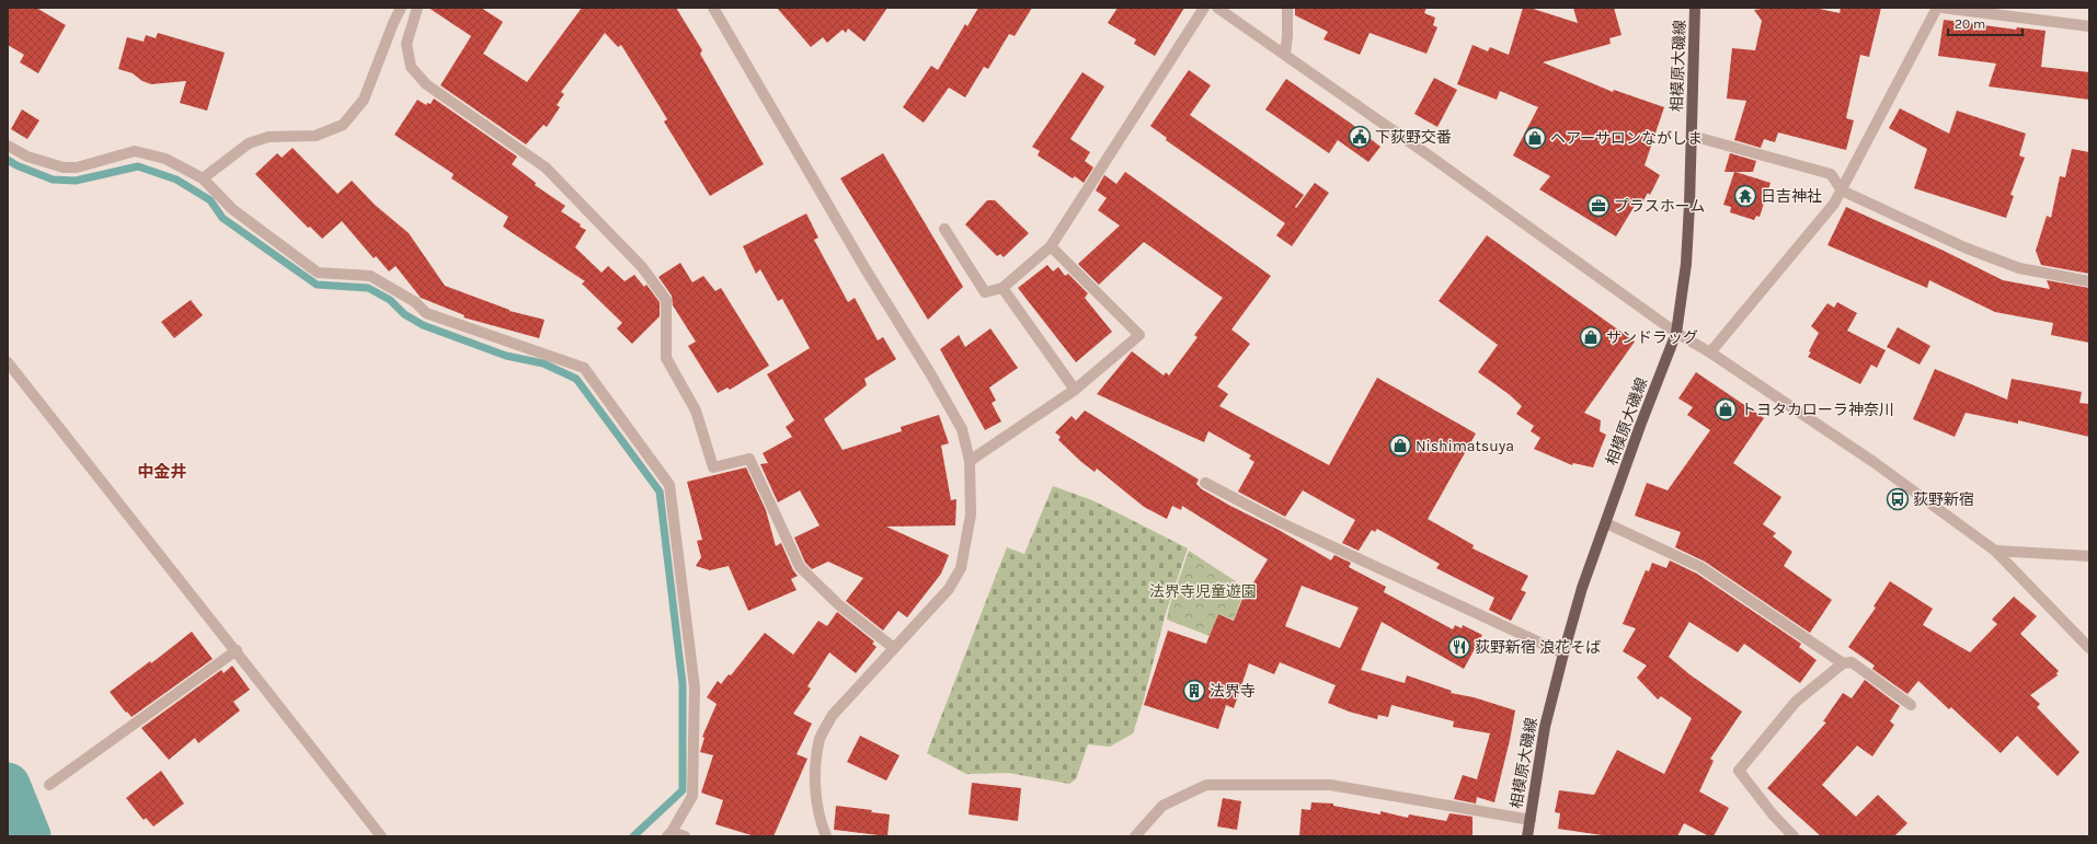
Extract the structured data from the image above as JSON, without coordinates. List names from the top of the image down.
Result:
{
  "streets": {
    "main road": ["相模原大磯線"]
  },
  "districts": ["中金井"],
  "parks": ["法界寺児童遊園"],
  "places": {
    "public building": ["下荻野交番"],
    "shop": [
      "ヘアーサロンながしま",
      "サンドラッグ",
      "トヨタカローラ神奈川",
      "Nishimatsuya"
    ],
    "temple": ["日吉神社"],
    "office": ["プラスホーム"],
    "bus stop": ["荻野新宿"],
    "restaurant": ["荻野新宿 浪花そば"],
    "building": ["法界寺"]
  },
  "scale_bar": "20 m"
}
